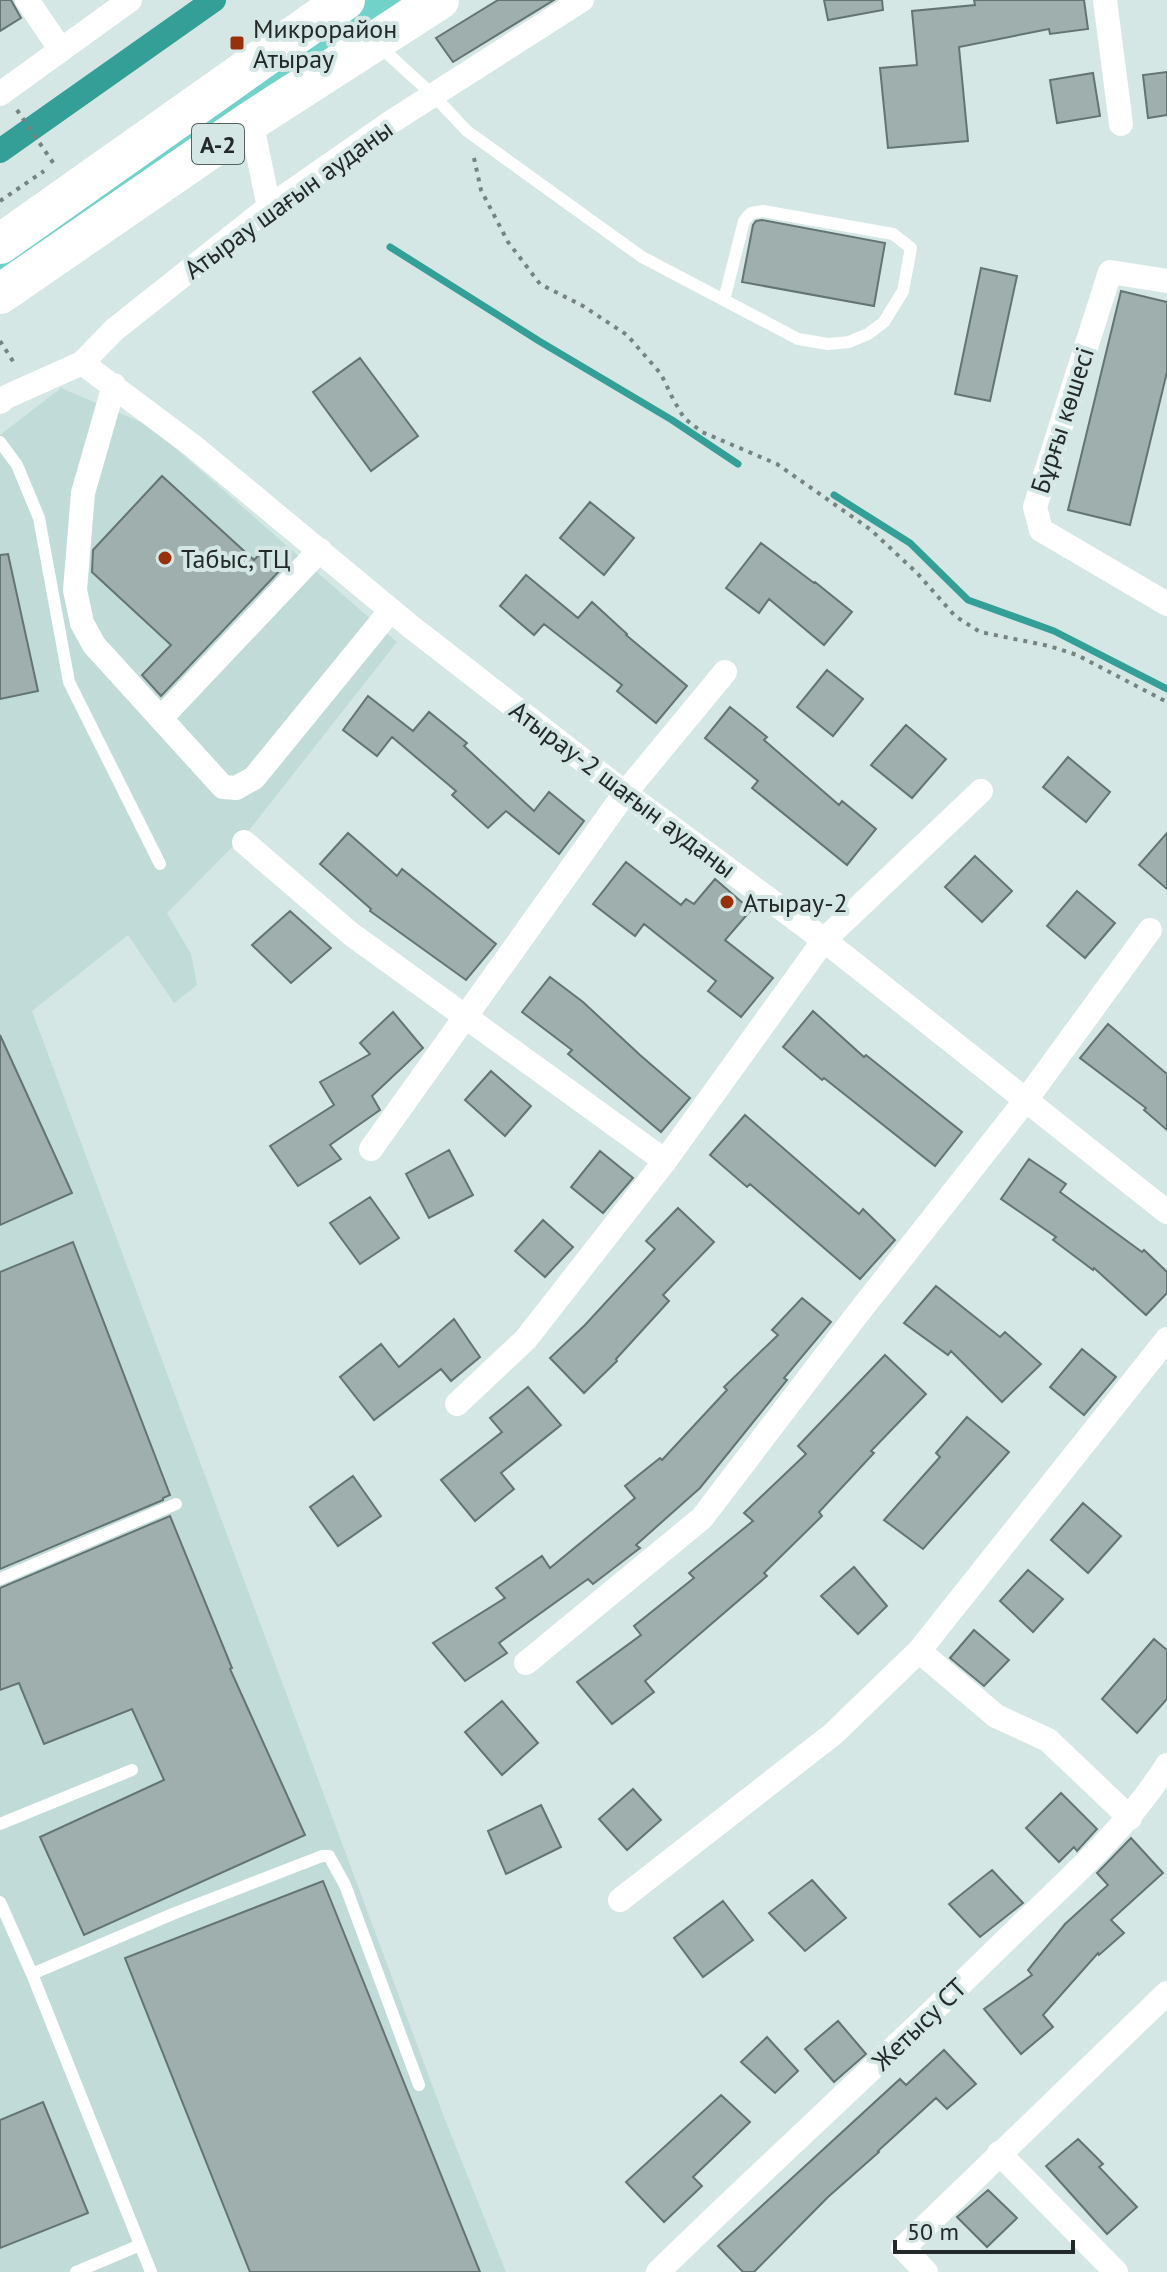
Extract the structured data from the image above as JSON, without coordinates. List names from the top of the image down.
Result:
{
  "streets": {
    "main road": ["A-2"],
    "street": [
      "Атырау шағын ауданы",
      "Бұрғы көшесі",
      "Атырау-2 шағын ауданы",
      "Жетысу СТ"
    ]
  },
  "crossings": [
    ["Атырау шағын ауданы", "Атырау-2 шағын ауданы"]
  ],
  "places": {
    "transit": ["Микрорайон Атырау"],
    "other": ["Табыс, ТЦ", "Атырау-2"]
  },
  "scale_bar": "50 m"
}
